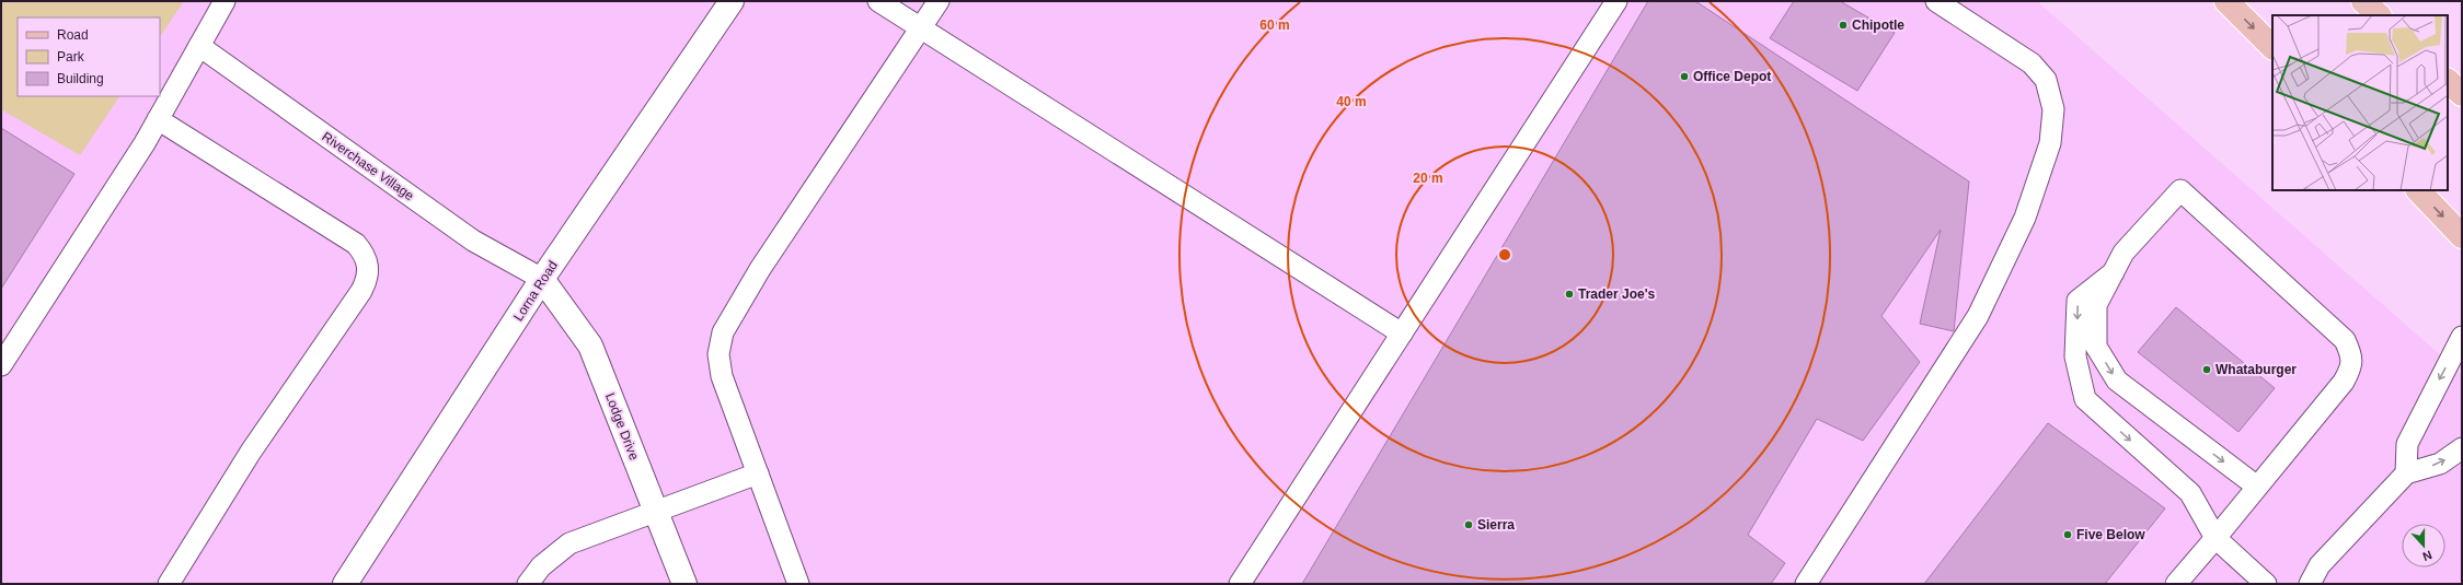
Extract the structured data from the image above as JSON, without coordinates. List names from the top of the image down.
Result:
{
  "streets": {
    "street": ["Lorna Road", "Lodge Drive"],
    "lane": ["Riverchase Village"]
  },
  "crossings": [
    ["Riverchase Village", "Lorna Road"],
    ["Riverchase Village", "Lodge Drive"],
    ["Lorna Road", "Lodge Drive"]
  ],
  "places": [
    "Chipotle",
    "Office Depot",
    "Trader Joe's",
    "Whataburger",
    "Sierra",
    "Five Below"
  ],
  "legend": ["Road", "Park", "Building"],
  "north": "bottom",
  "rings": ["60 m", "40 m", "20 m"]
}
